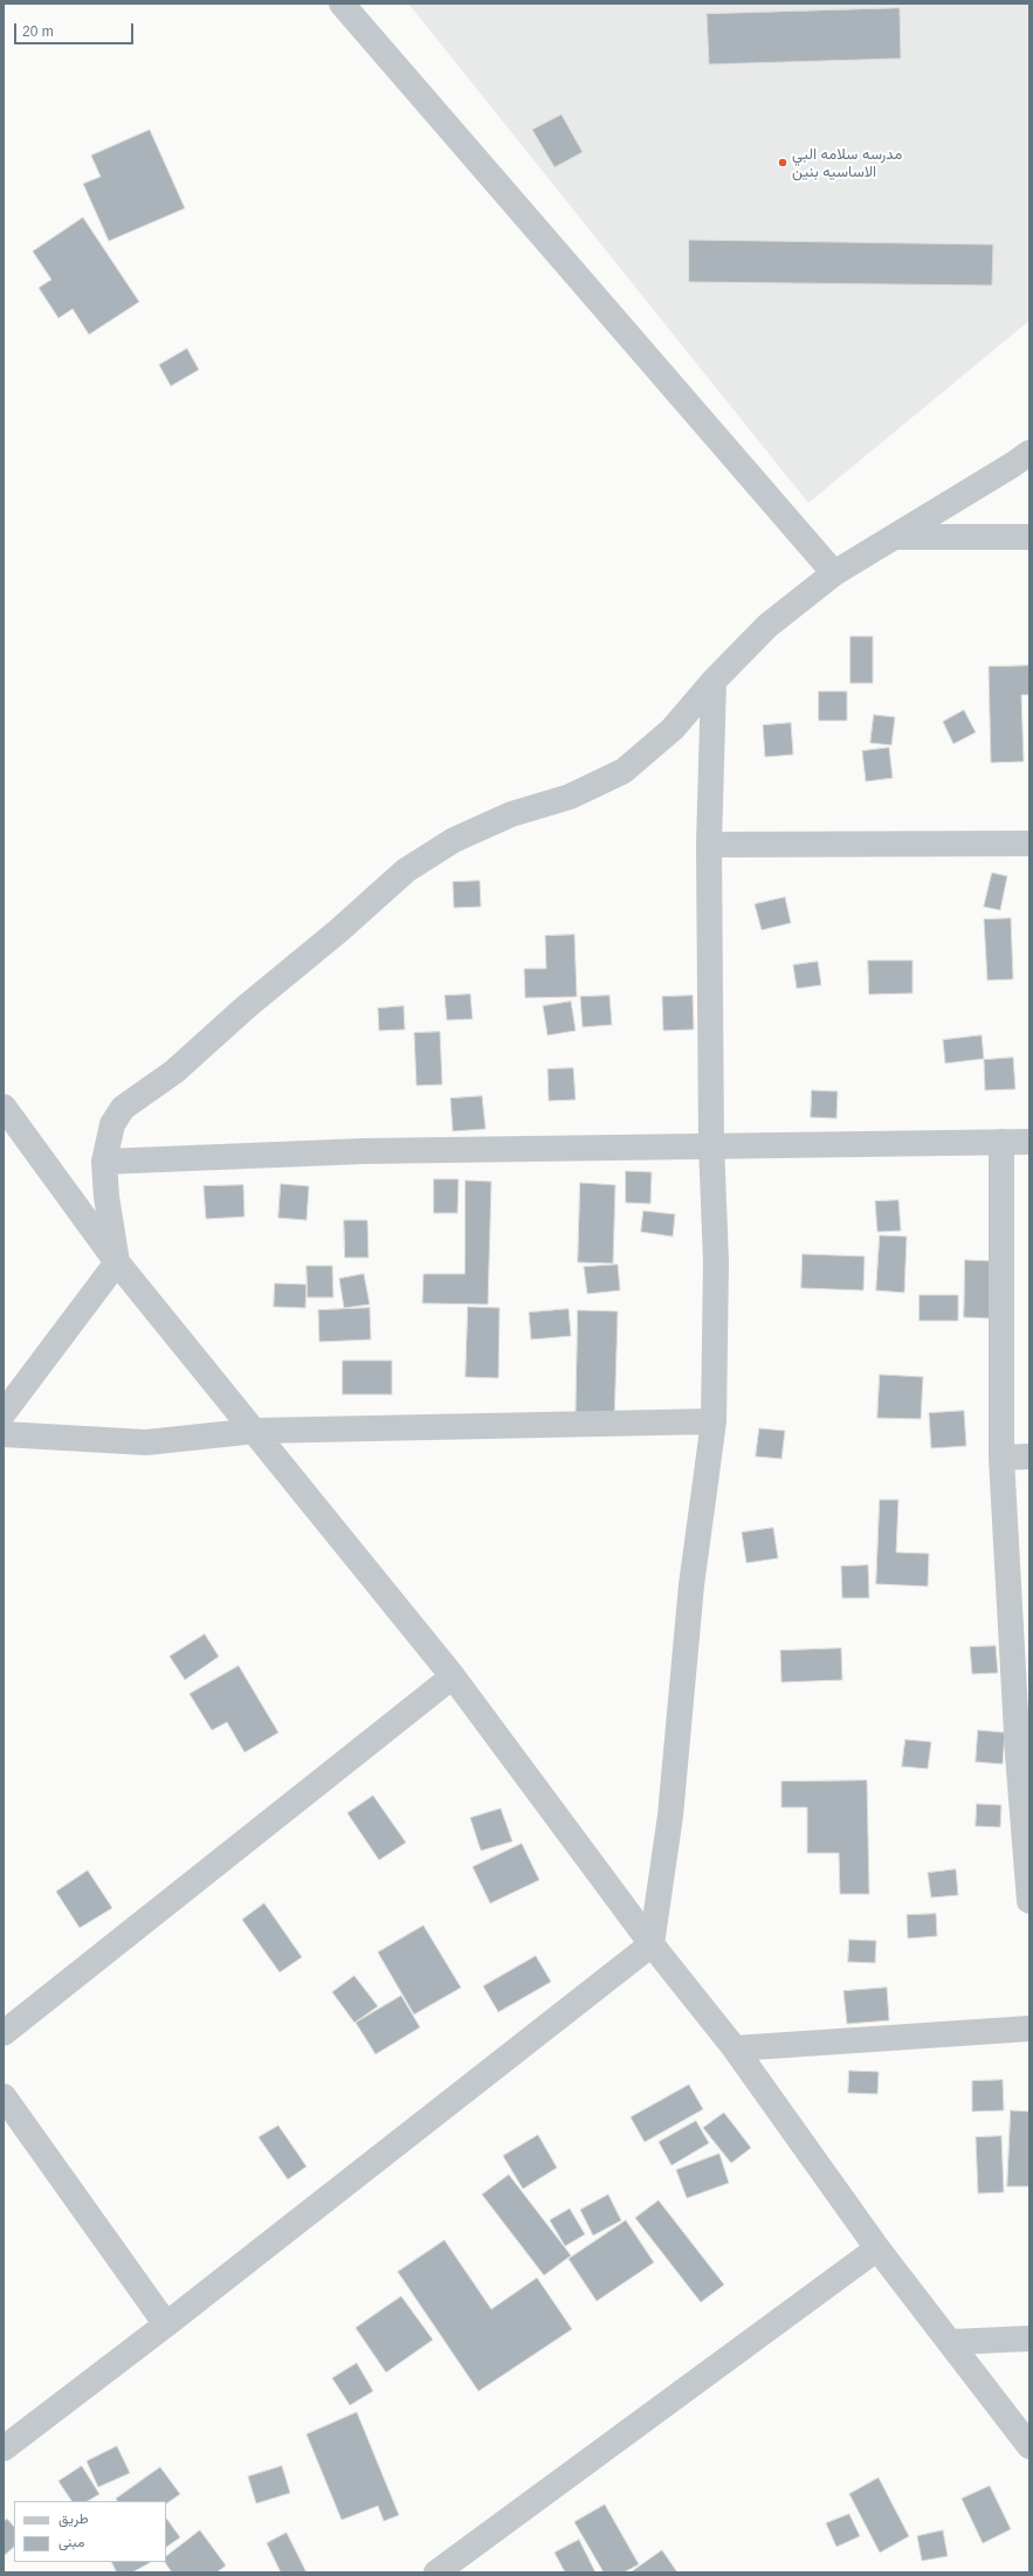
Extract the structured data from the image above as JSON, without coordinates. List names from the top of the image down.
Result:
{
  "places": ["مدرسه سلامه البي الاساسيه بنين"],
  "legend": ["طريق", "مبنى"],
  "scale_bar": "20 m"
}
